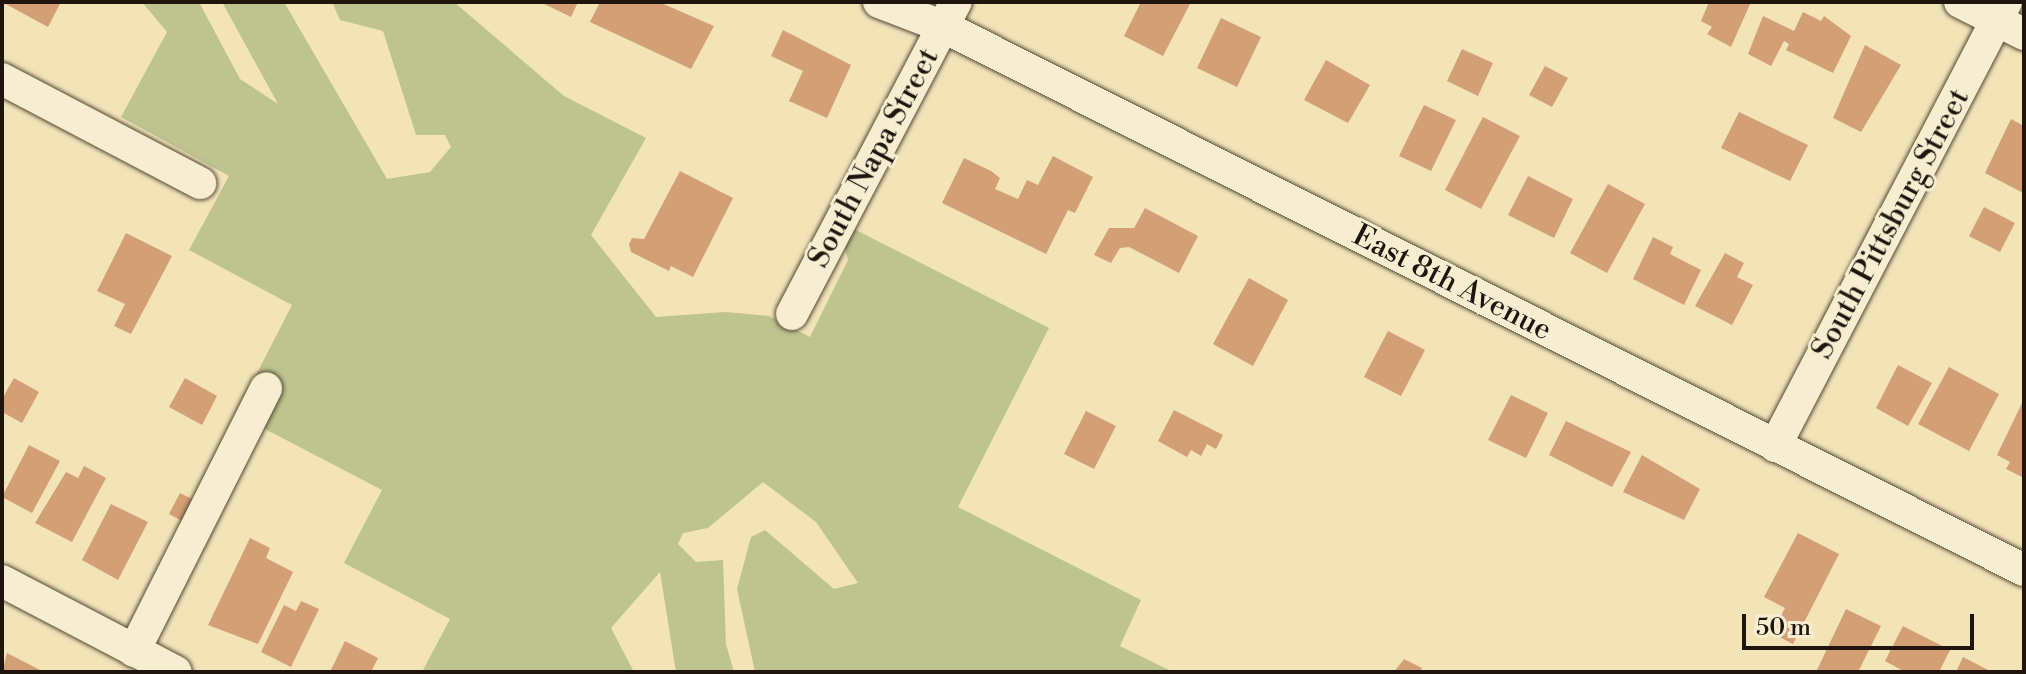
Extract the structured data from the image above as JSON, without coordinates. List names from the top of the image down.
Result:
{
  "streets": {
    "street": ["South Napa Street", "South Pittsburg Street", "East 8th Avenue"]
  },
  "crossings": [
    ["South Napa Street", "East 8th Avenue"],
    ["South Pittsburg Street", "East 8th Avenue"]
  ],
  "scale_bar": "50 m"
}
